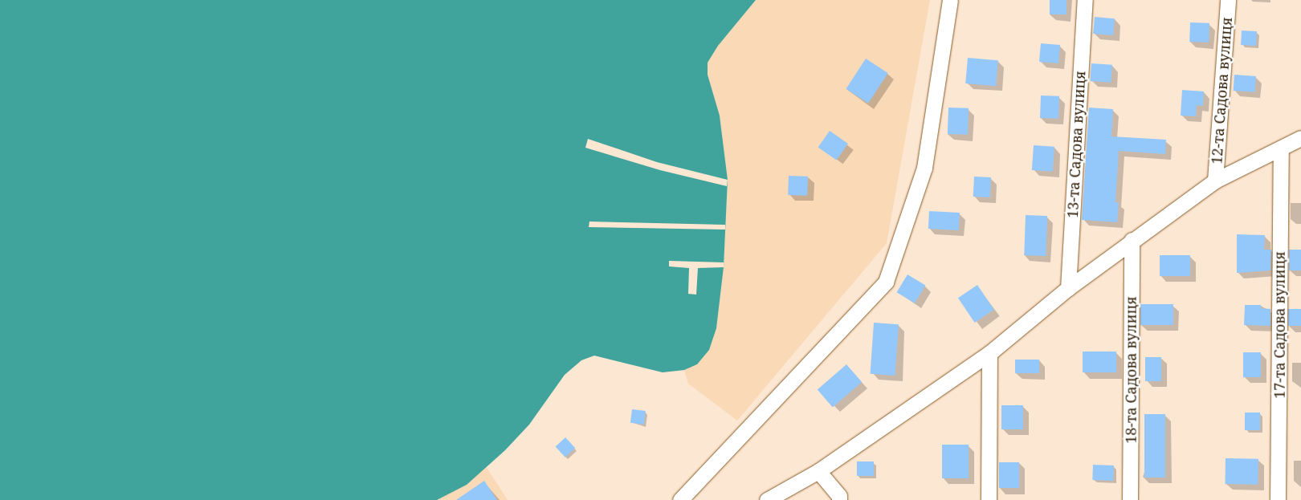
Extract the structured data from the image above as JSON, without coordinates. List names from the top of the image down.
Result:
{
  "streets": {
    "street": [
      "12-та Садова вулиця",
      "13-та Садова вулиця",
      "17-та Садова вулиця",
      "18-та Садова вулиця"
    ]
  }
}
